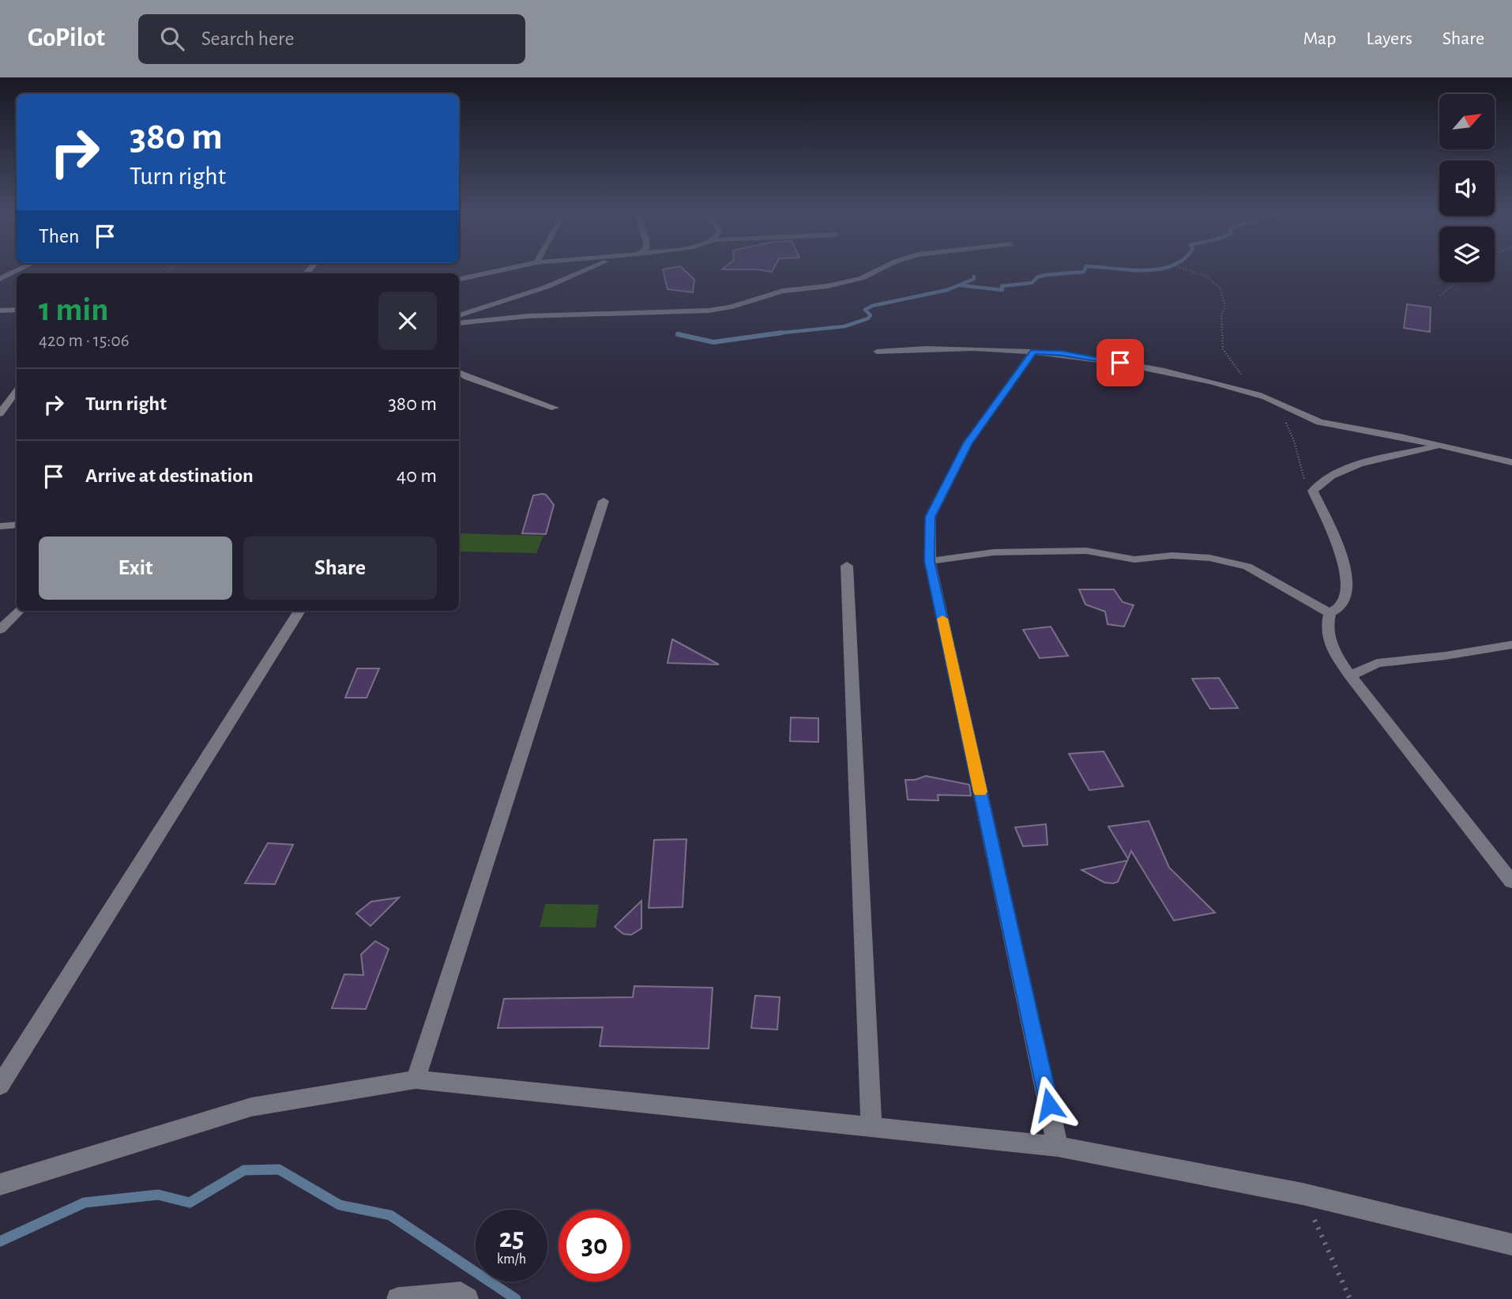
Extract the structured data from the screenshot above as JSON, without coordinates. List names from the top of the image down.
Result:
{
  "north": "top right",
  "page": {
    "header": "GoPilot",
    "search": "Search here",
    "nav": ["Map", "Layers", "Share"],
    "turn": ["380 m", "Turn right"],
    "then": "Then",
    "heading": ["1 min", "420 m · 15:06"],
    "list": [
      {
        "name": "Turn right",
        "value": "380 m"
      },
      {
        "name": "Arrive at destination",
        "value": "40 m"
      }
    ],
    "buttons": ["Exit", "Share"],
    "speed": "25 km/h",
    "limit": "30"
  }
}
